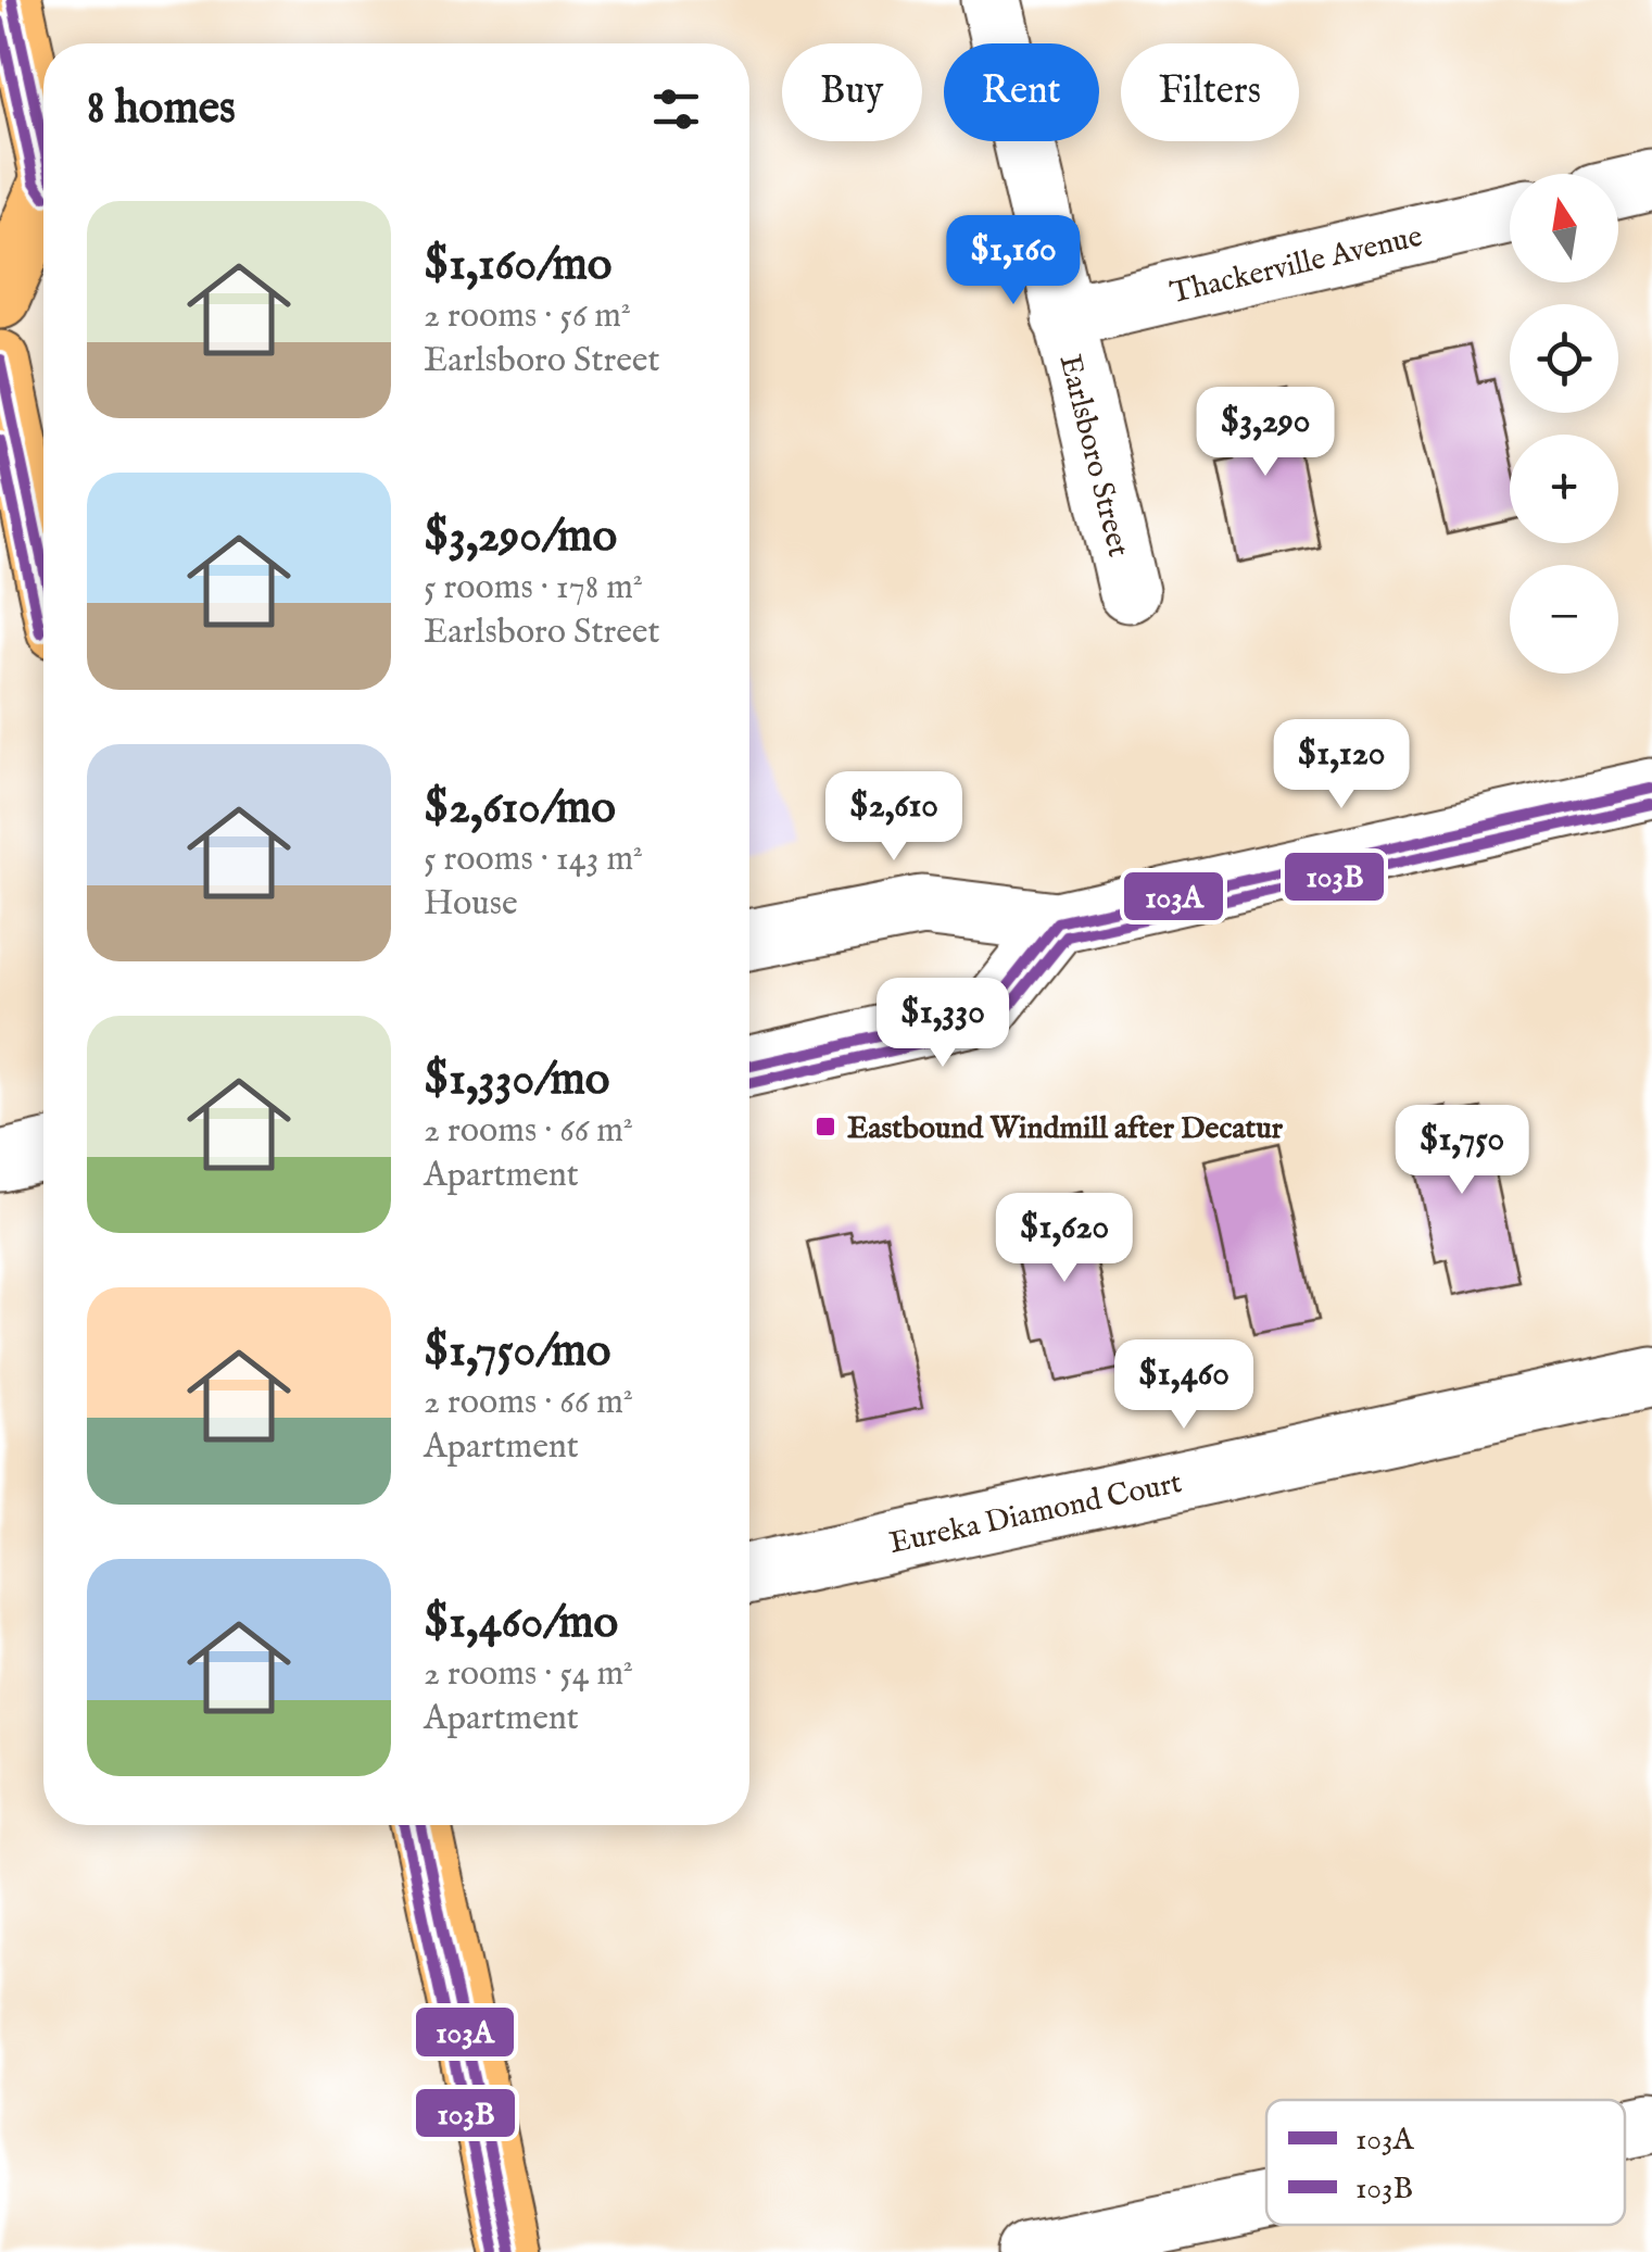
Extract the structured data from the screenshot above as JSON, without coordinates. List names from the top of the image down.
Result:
{
  "streets": {
    "street": ["Thackerville Avenue", "Earlsboro Street", "Eureka Diamond Court"]
  },
  "crossings": [
    ["Thackerville Avenue", "Earlsboro Street"]
  ],
  "places": {
    "transit": ["Eastbound Windmill after Decatur"]
  },
  "lines": ["transit line 103A", "transit line 103B"],
  "legend": ["103A", "103B"],
  "north": "top",
  "page": {
    "chip": ["Buy", "Rent", "Filters"],
    "heading": "8 homes",
    "map_buttons": ["+", "−"],
    "list": [
      {
        "name": "$1,160/mo",
        "note": "2 rooms · 56 m² · Earlsboro Street"
      },
      {
        "name": "$3,290/mo",
        "note": "5 rooms · 178 m² · Earlsboro Street"
      },
      {
        "name": "$2,610/mo",
        "note": "5 rooms · 143 m² · House"
      },
      {
        "name": "$1,330/mo",
        "note": "2 rooms · 66 m² · Apartment"
      },
      {
        "name": "$1,750/mo",
        "note": "2 rooms · 66 m² · Apartment"
      },
      {
        "name": "$1,460/mo",
        "note": "2 rooms · 54 m² · Apartment"
      }
    ],
    "price": [
      "$1,160",
      "$3,290",
      "$1,120",
      "$2,610",
      "$1,330",
      "$1,750",
      "$1,620",
      "$1,460"
    ]
  }
}
